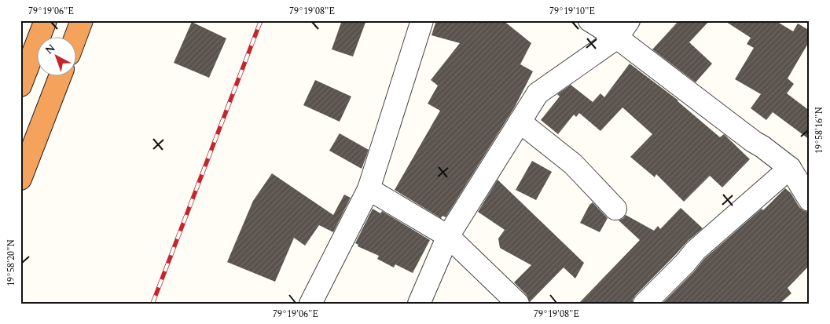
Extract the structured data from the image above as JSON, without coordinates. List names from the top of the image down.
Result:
{
  "north": "top left",
  "coordinates": [
    "79°19'06\"E",
    "79°19'08\"E",
    "79°19'10\"E",
    "19°58'16\"N",
    "19°58'20\"N"
  ]
}
